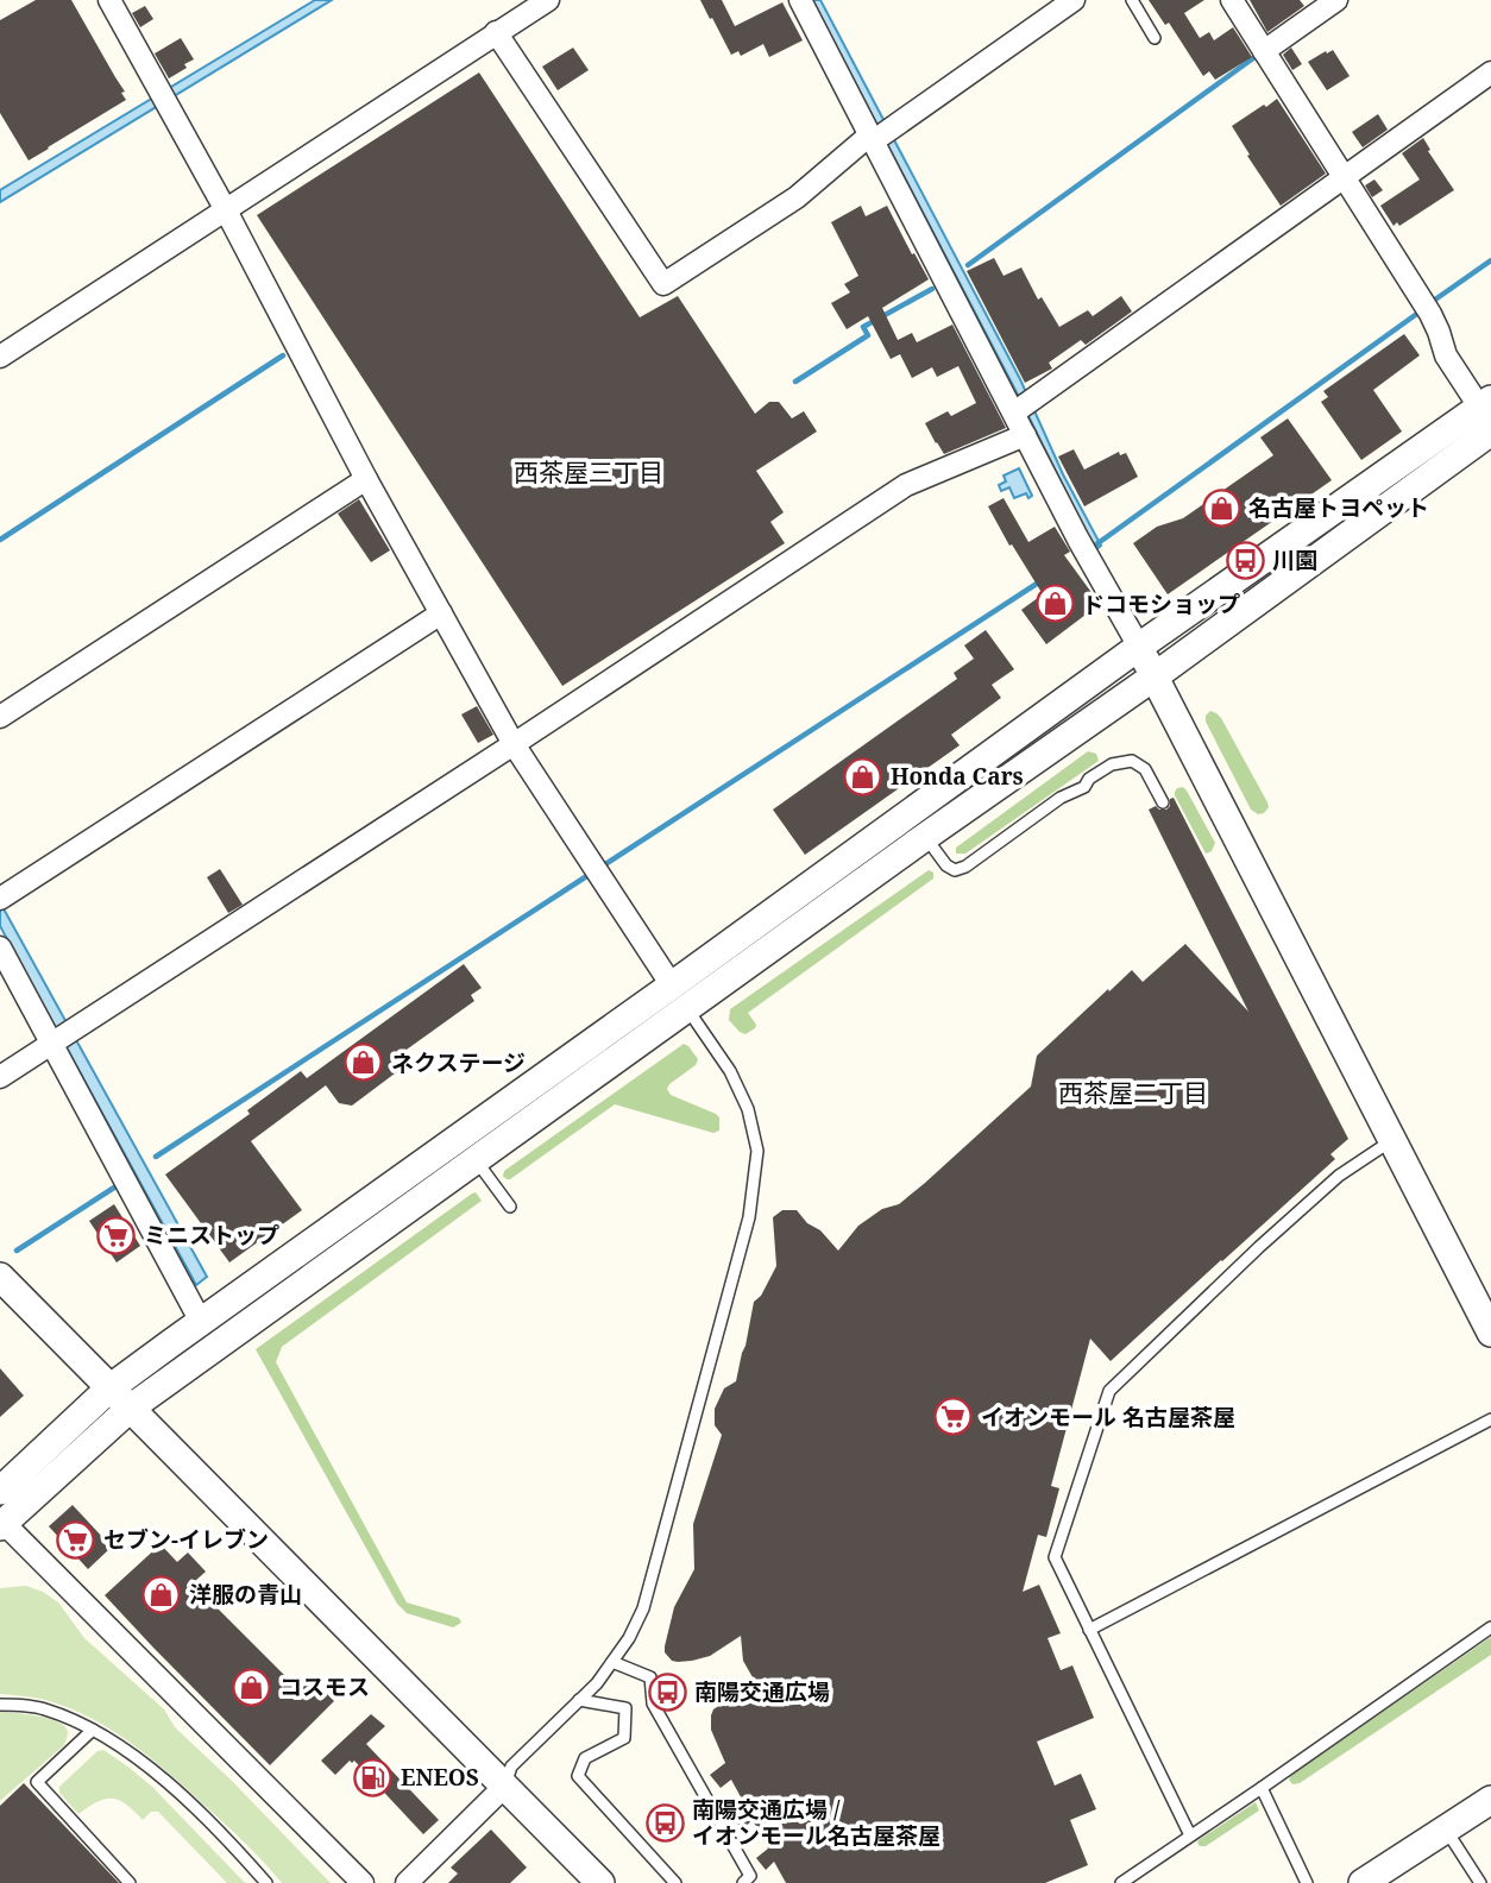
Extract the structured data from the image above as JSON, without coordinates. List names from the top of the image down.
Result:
{
  "districts": ["西茶屋三丁目", "西茶屋二丁目"],
  "places": {
    "shop": [
      "名古屋トヨペット",
      "ドコモショップ",
      "Honda Cars",
      "ネクステージ",
      "洋服の青山",
      "コスモス"
    ],
    "bus stop": ["川園", "南陽交通広場", "南陽交通広場 / イオンモール名古屋茶屋"],
    "supermarket": ["ミニストップ", "イオンモール 名古屋茶屋", "セブン-イレブン"],
    "fuel station": ["ENEOS"]
  }
}
